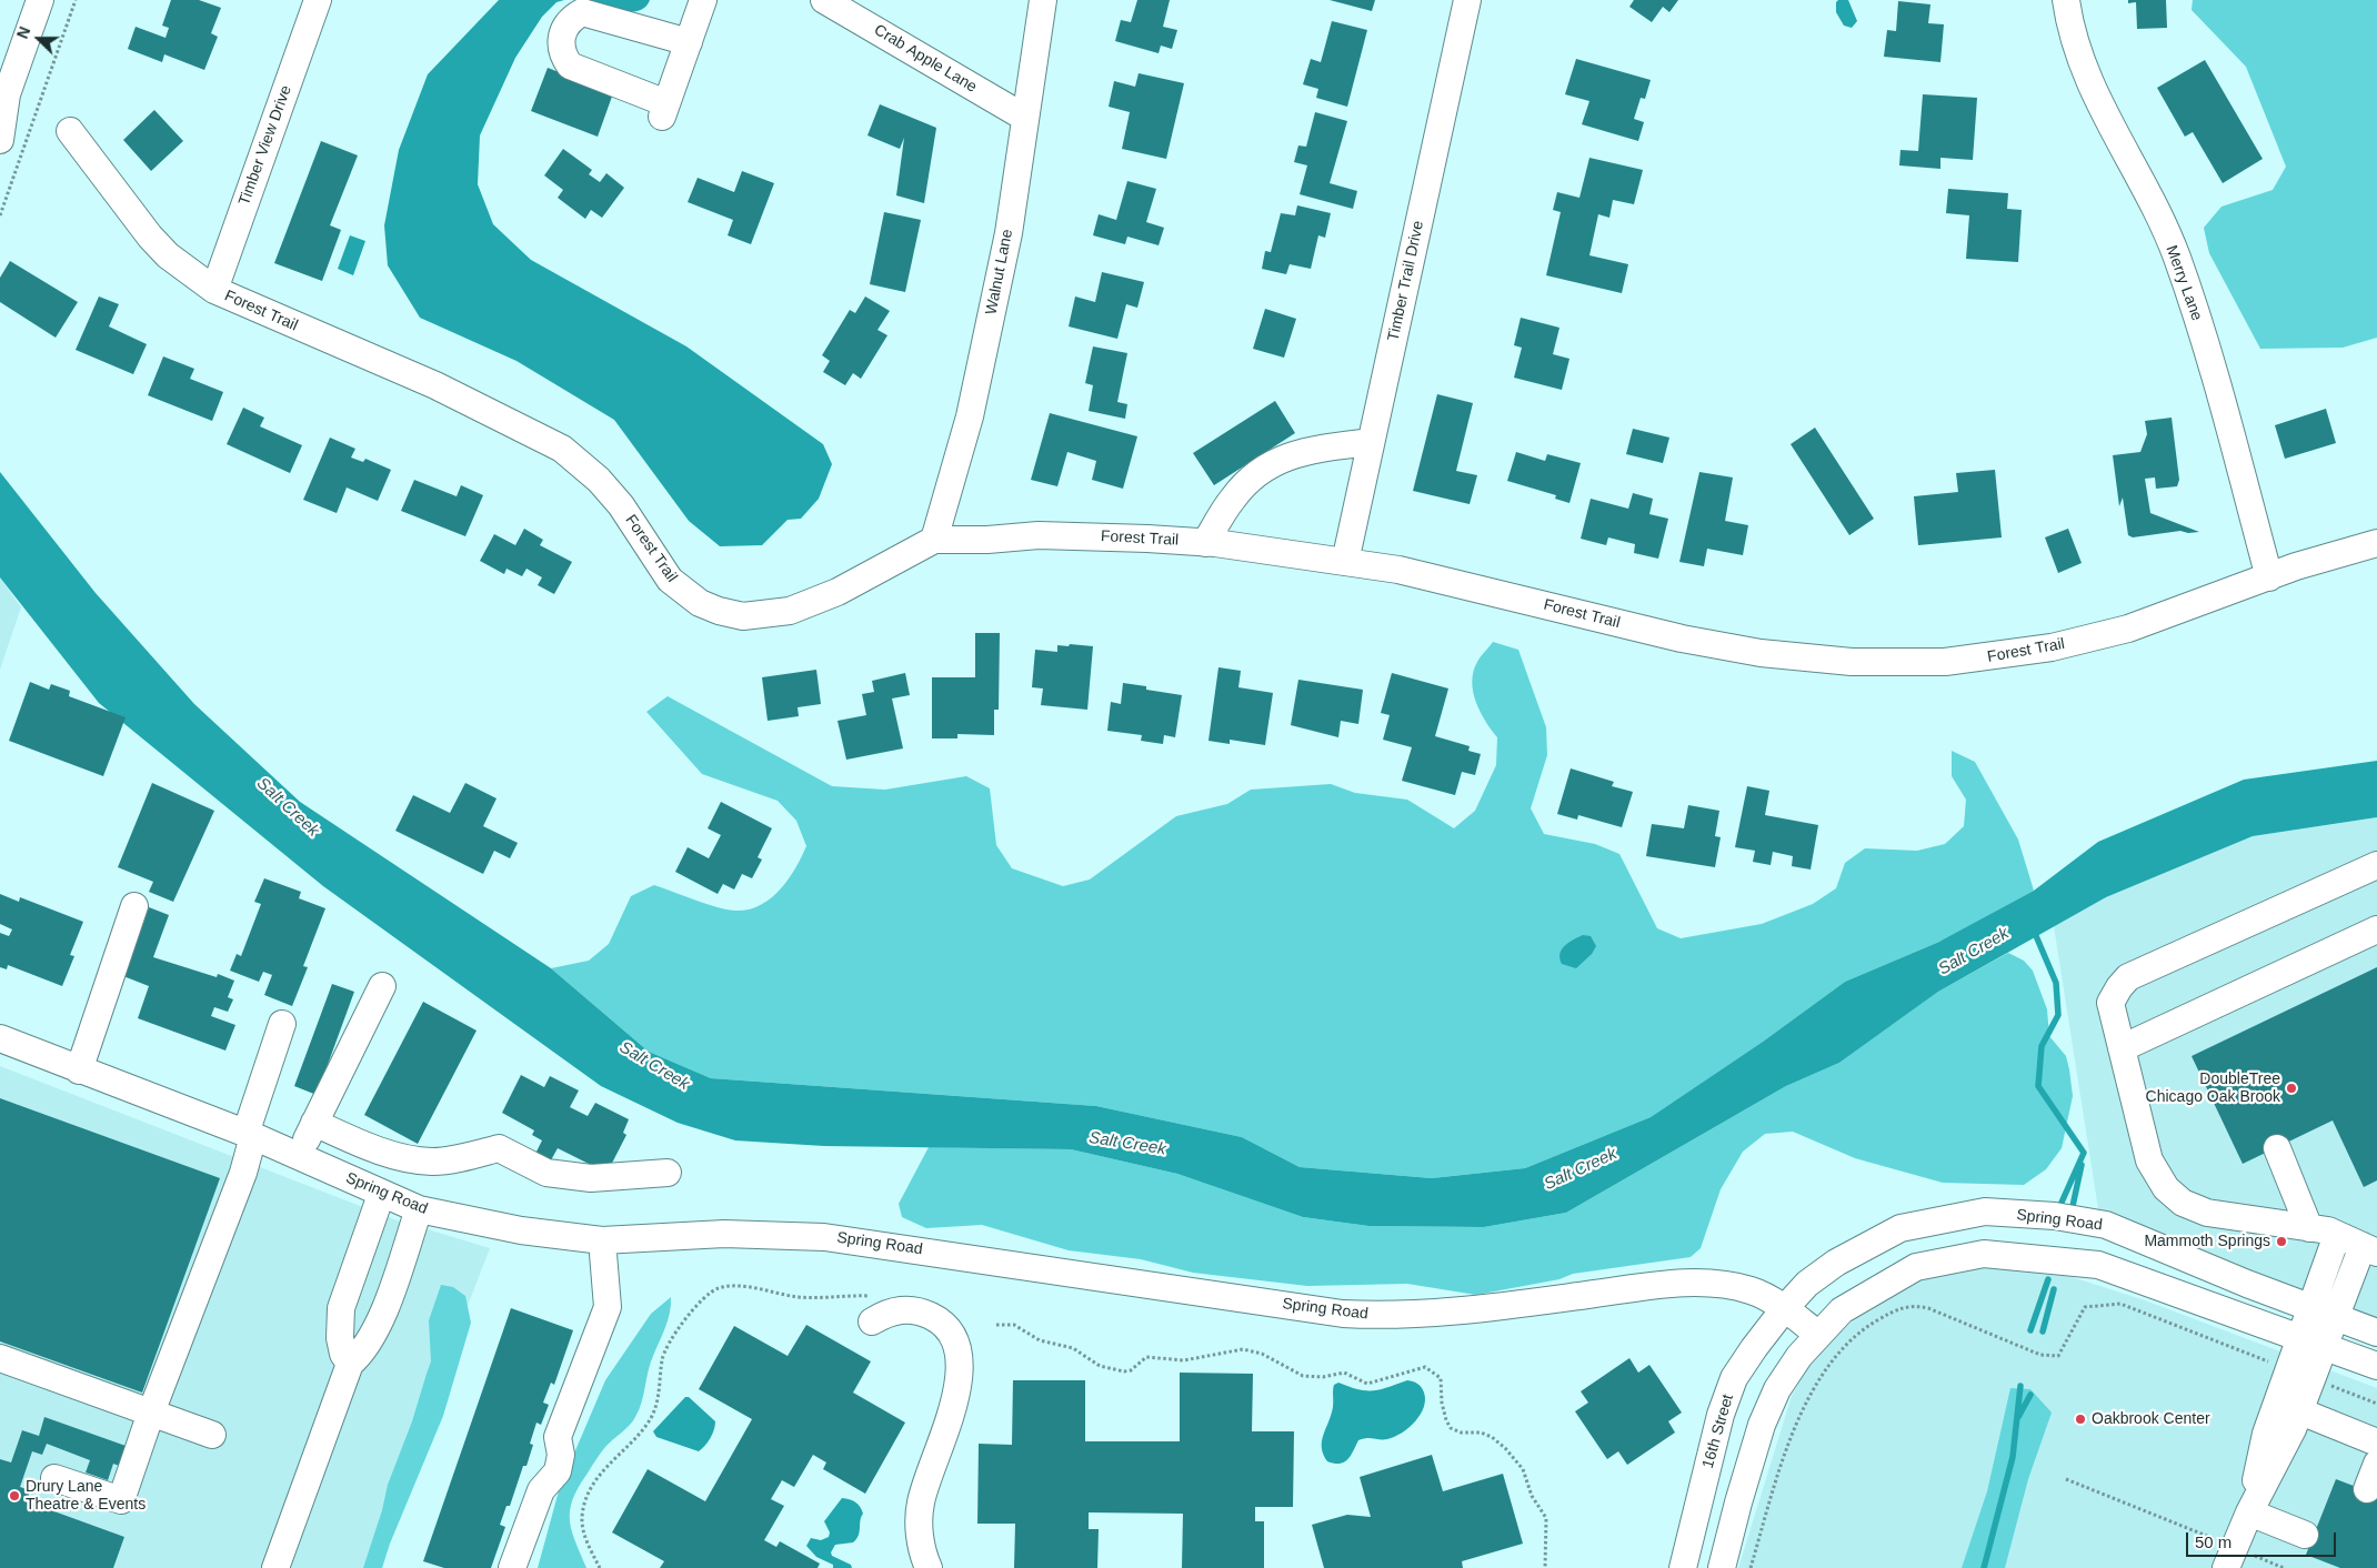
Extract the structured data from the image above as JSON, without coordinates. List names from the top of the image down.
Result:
{
  "streets": {
    "street": [
      "Crab Apple Lane",
      "Timber View Drive",
      "Walnut Lane",
      "Timber Trail Drive",
      "Merry Lane",
      "Forest Trail",
      "Spring Road",
      "16th Street"
    ]
  },
  "crossings": [
    ["Crab Apple Lane", "Walnut Lane"],
    ["Timber View Drive", "Forest Trail"],
    ["Walnut Lane", "Forest Trail"],
    ["Timber Trail Drive", "Forest Trail"],
    ["Merry Lane", "Forest Trail"],
    ["Spring Road", "16th Street"]
  ],
  "water": ["Salt Creek"],
  "places": [
    "DoubleTree Chicago Oak Brook",
    "Mammoth Springs",
    "Oakbrook Center",
    "Drury Lane Theatre & Events"
  ],
  "scale_bar": "50 m",
  "north": "left"
}
